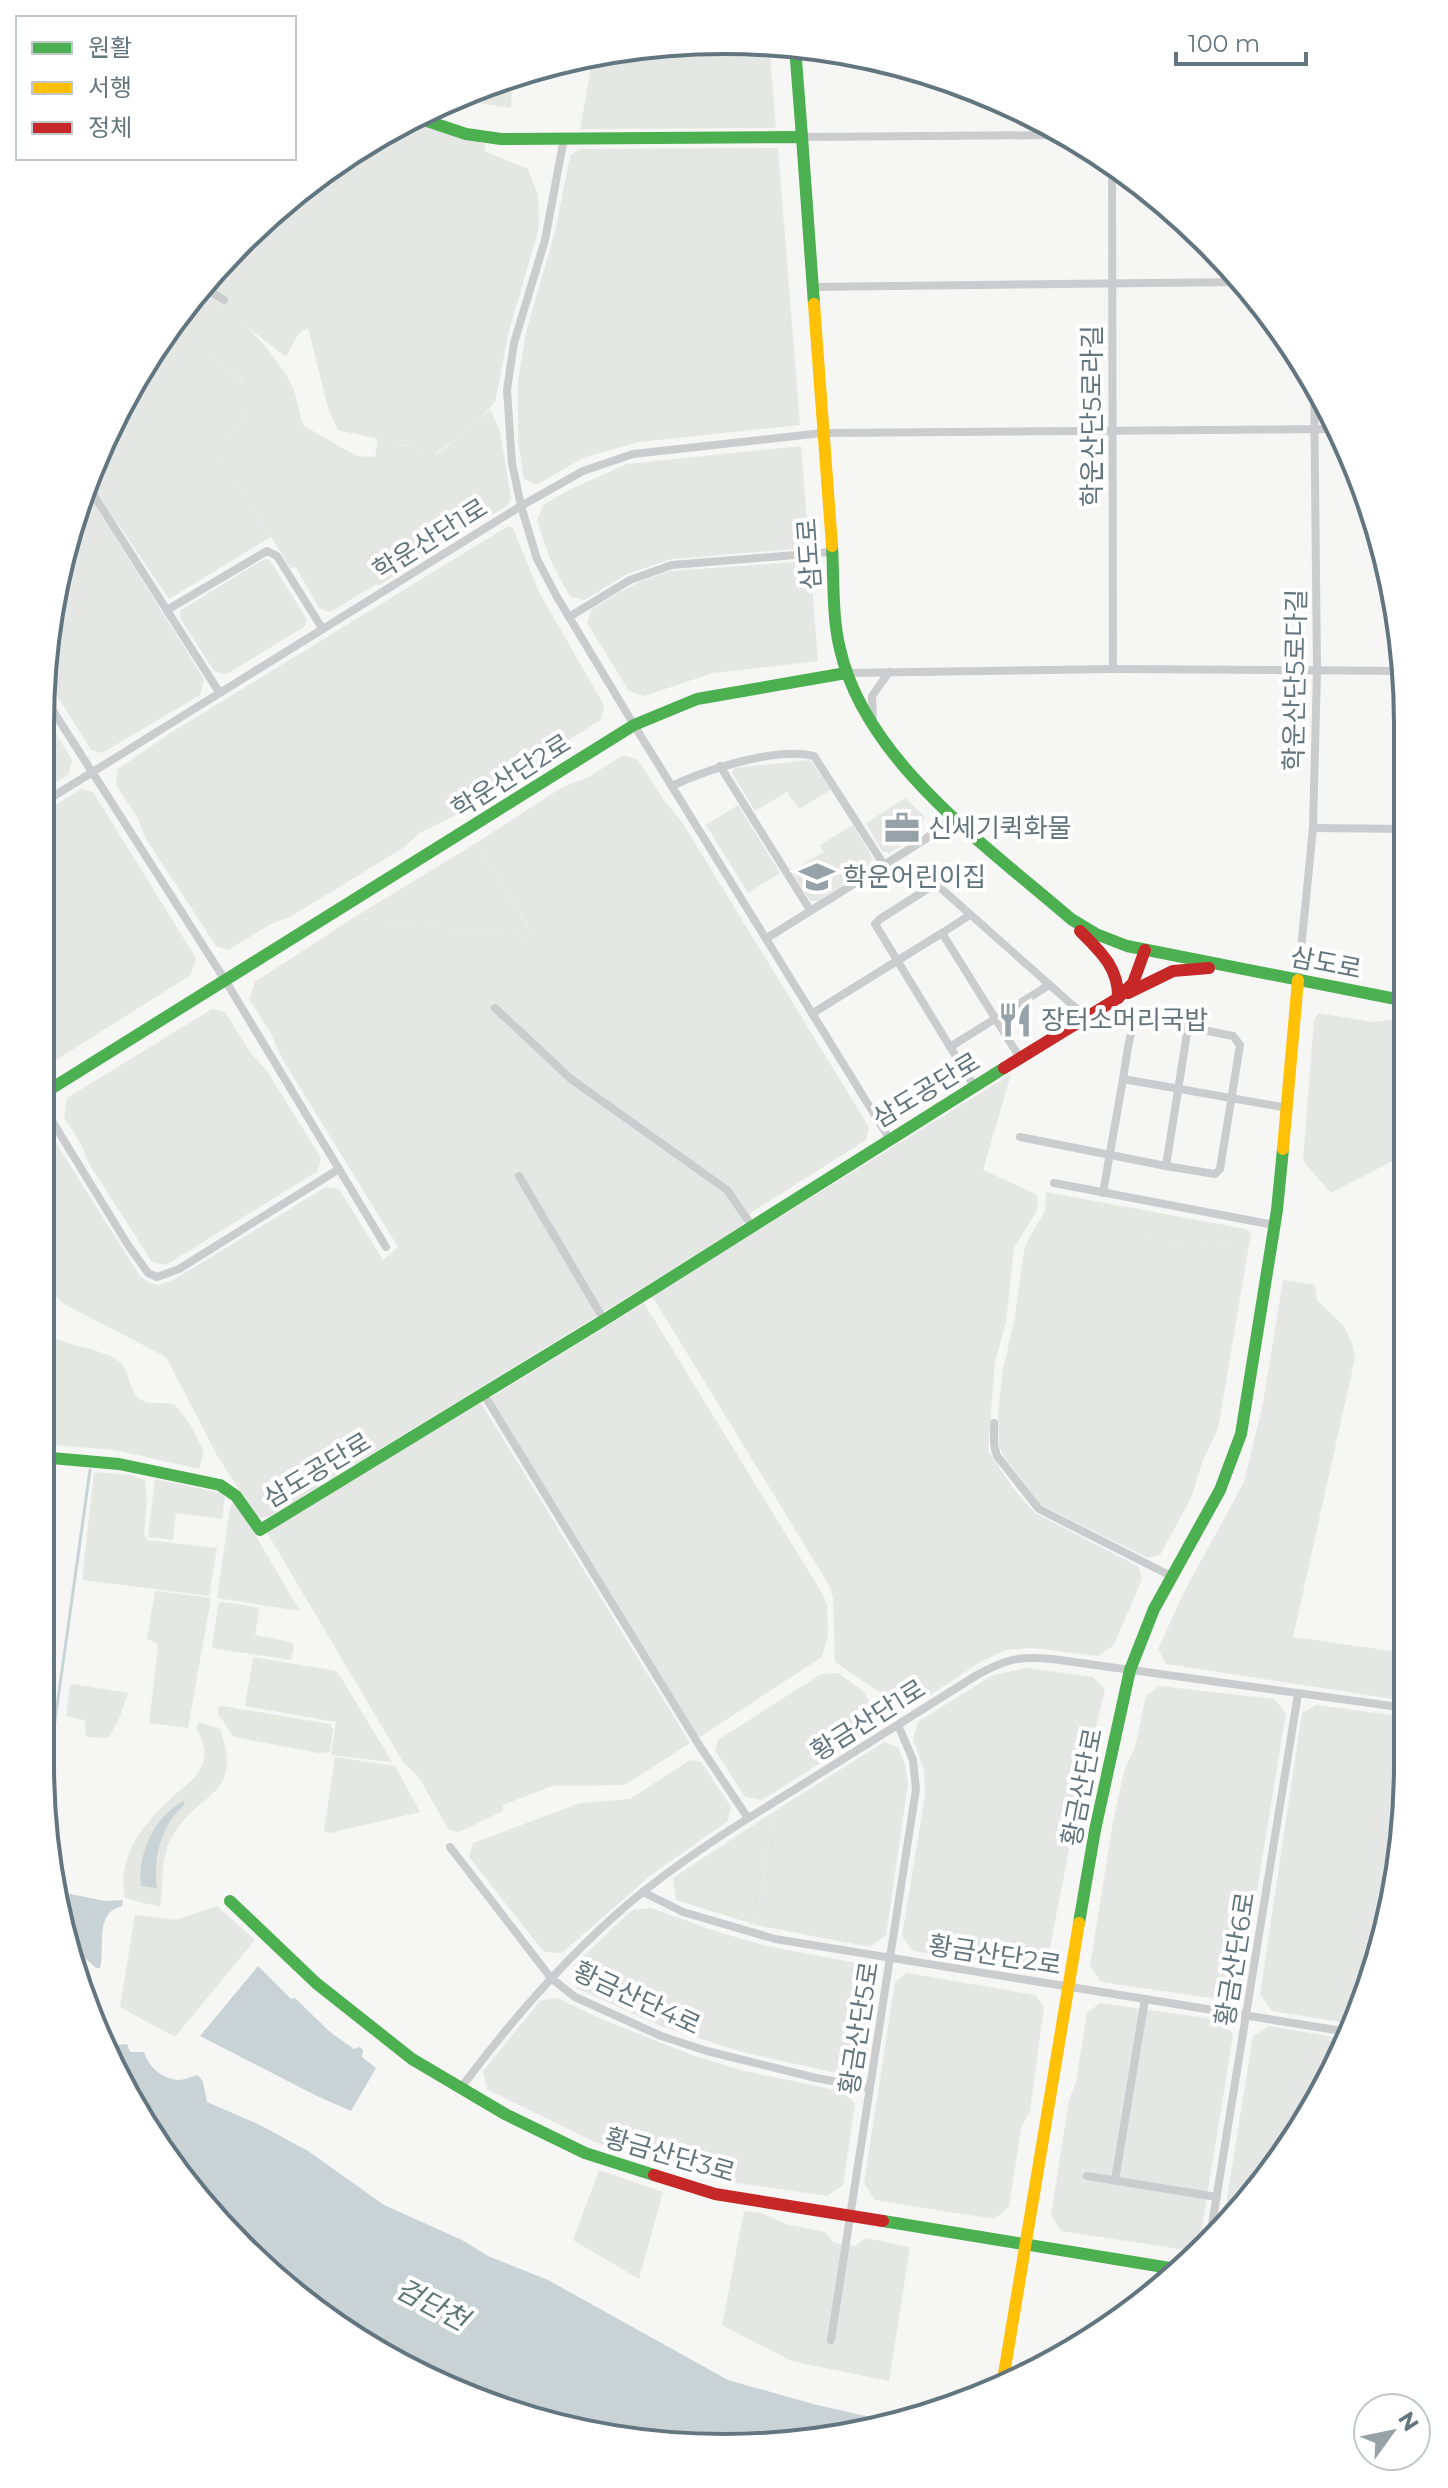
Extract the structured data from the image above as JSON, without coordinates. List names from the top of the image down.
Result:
{
  "streets": {
    "street": [
      "학운산단5로라길",
      "학운산단1로",
      "삼도로",
      "학운산단5로다길",
      "학운산단2로",
      "삼도공단로",
      "황금산단1로",
      "황금산단로",
      "황금산단2로",
      "황금산단6로",
      "황금산단4로",
      "황금산단5로",
      "황금산단3로"
    ]
  },
  "crossings": [
    ["학운산단5로라길", "학운산단1로"],
    ["학운산단1로", "삼도로"],
    ["학운산단1로", "학운산단5로다길"],
    ["삼도로", "학운산단5로다길"],
    ["삼도로", "학운산단2로"],
    ["삼도로", "삼도공단로"],
    ["삼도로", "황금산단로"],
    ["학운산단5로다길", "황금산단로"],
    ["황금산단1로", "황금산단로"],
    ["황금산단1로", "황금산단2로"],
    ["황금산단1로", "황금산단6로"],
    ["황금산단1로", "황금산단4로"],
    ["황금산단1로", "황금산단5로"],
    ["황금산단1로", "황금산단3로"],
    ["황금산단로", "황금산단2로"],
    ["황금산단로", "황금산단3로"],
    ["황금산단2로", "황금산단6로"],
    ["황금산단2로", "황금산단5로"],
    ["황금산단4로", "황금산단5로"],
    ["황금산단5로", "황금산단3로"]
  ],
  "water": ["검단천"],
  "places": {
    "office": ["신세기퀵화물"],
    "school or university": ["학운어린이집"],
    "restaurant": ["장터소머리국밥"]
  },
  "legend": ["원활", "서행", "정체"],
  "scale_bar": "100 m",
  "north": "top right"
}
